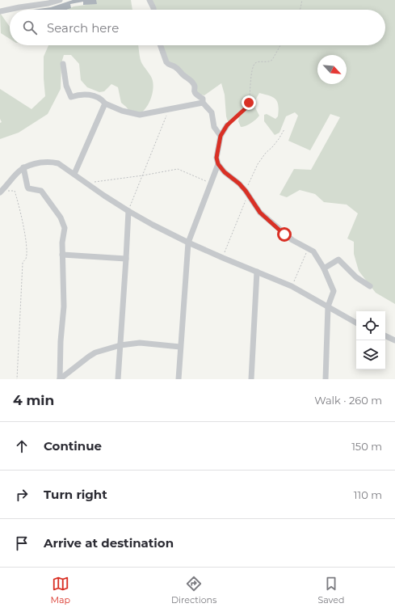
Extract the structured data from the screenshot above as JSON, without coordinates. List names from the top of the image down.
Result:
{
  "north": "bottom right",
  "page": {
    "search": "Search here",
    "heading": ["4 min", "Walk · 260 m"],
    "list": [
      ["Continue", "150 m"],
      ["Turn right", "110 m"],
      "Arrive at destination"
    ],
    "nav": ["Map", "Directions", "Saved"]
  }
}
